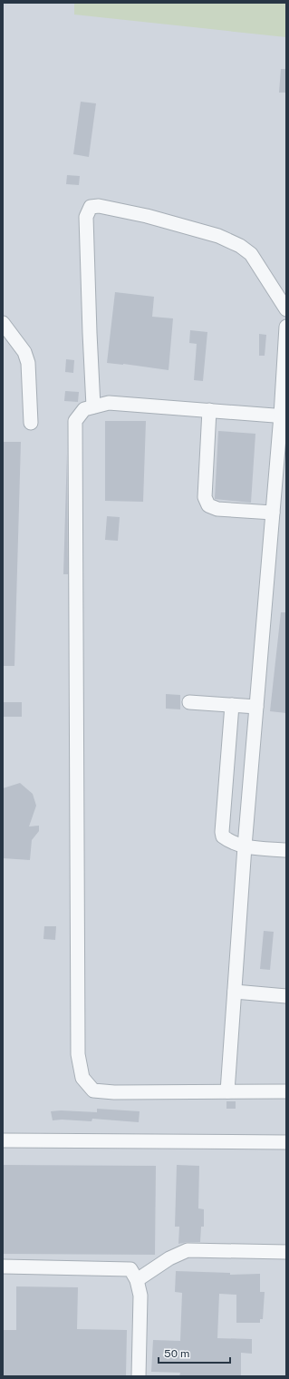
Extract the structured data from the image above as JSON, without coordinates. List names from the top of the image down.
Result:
{
  "scale_bar": "50 m"
}
